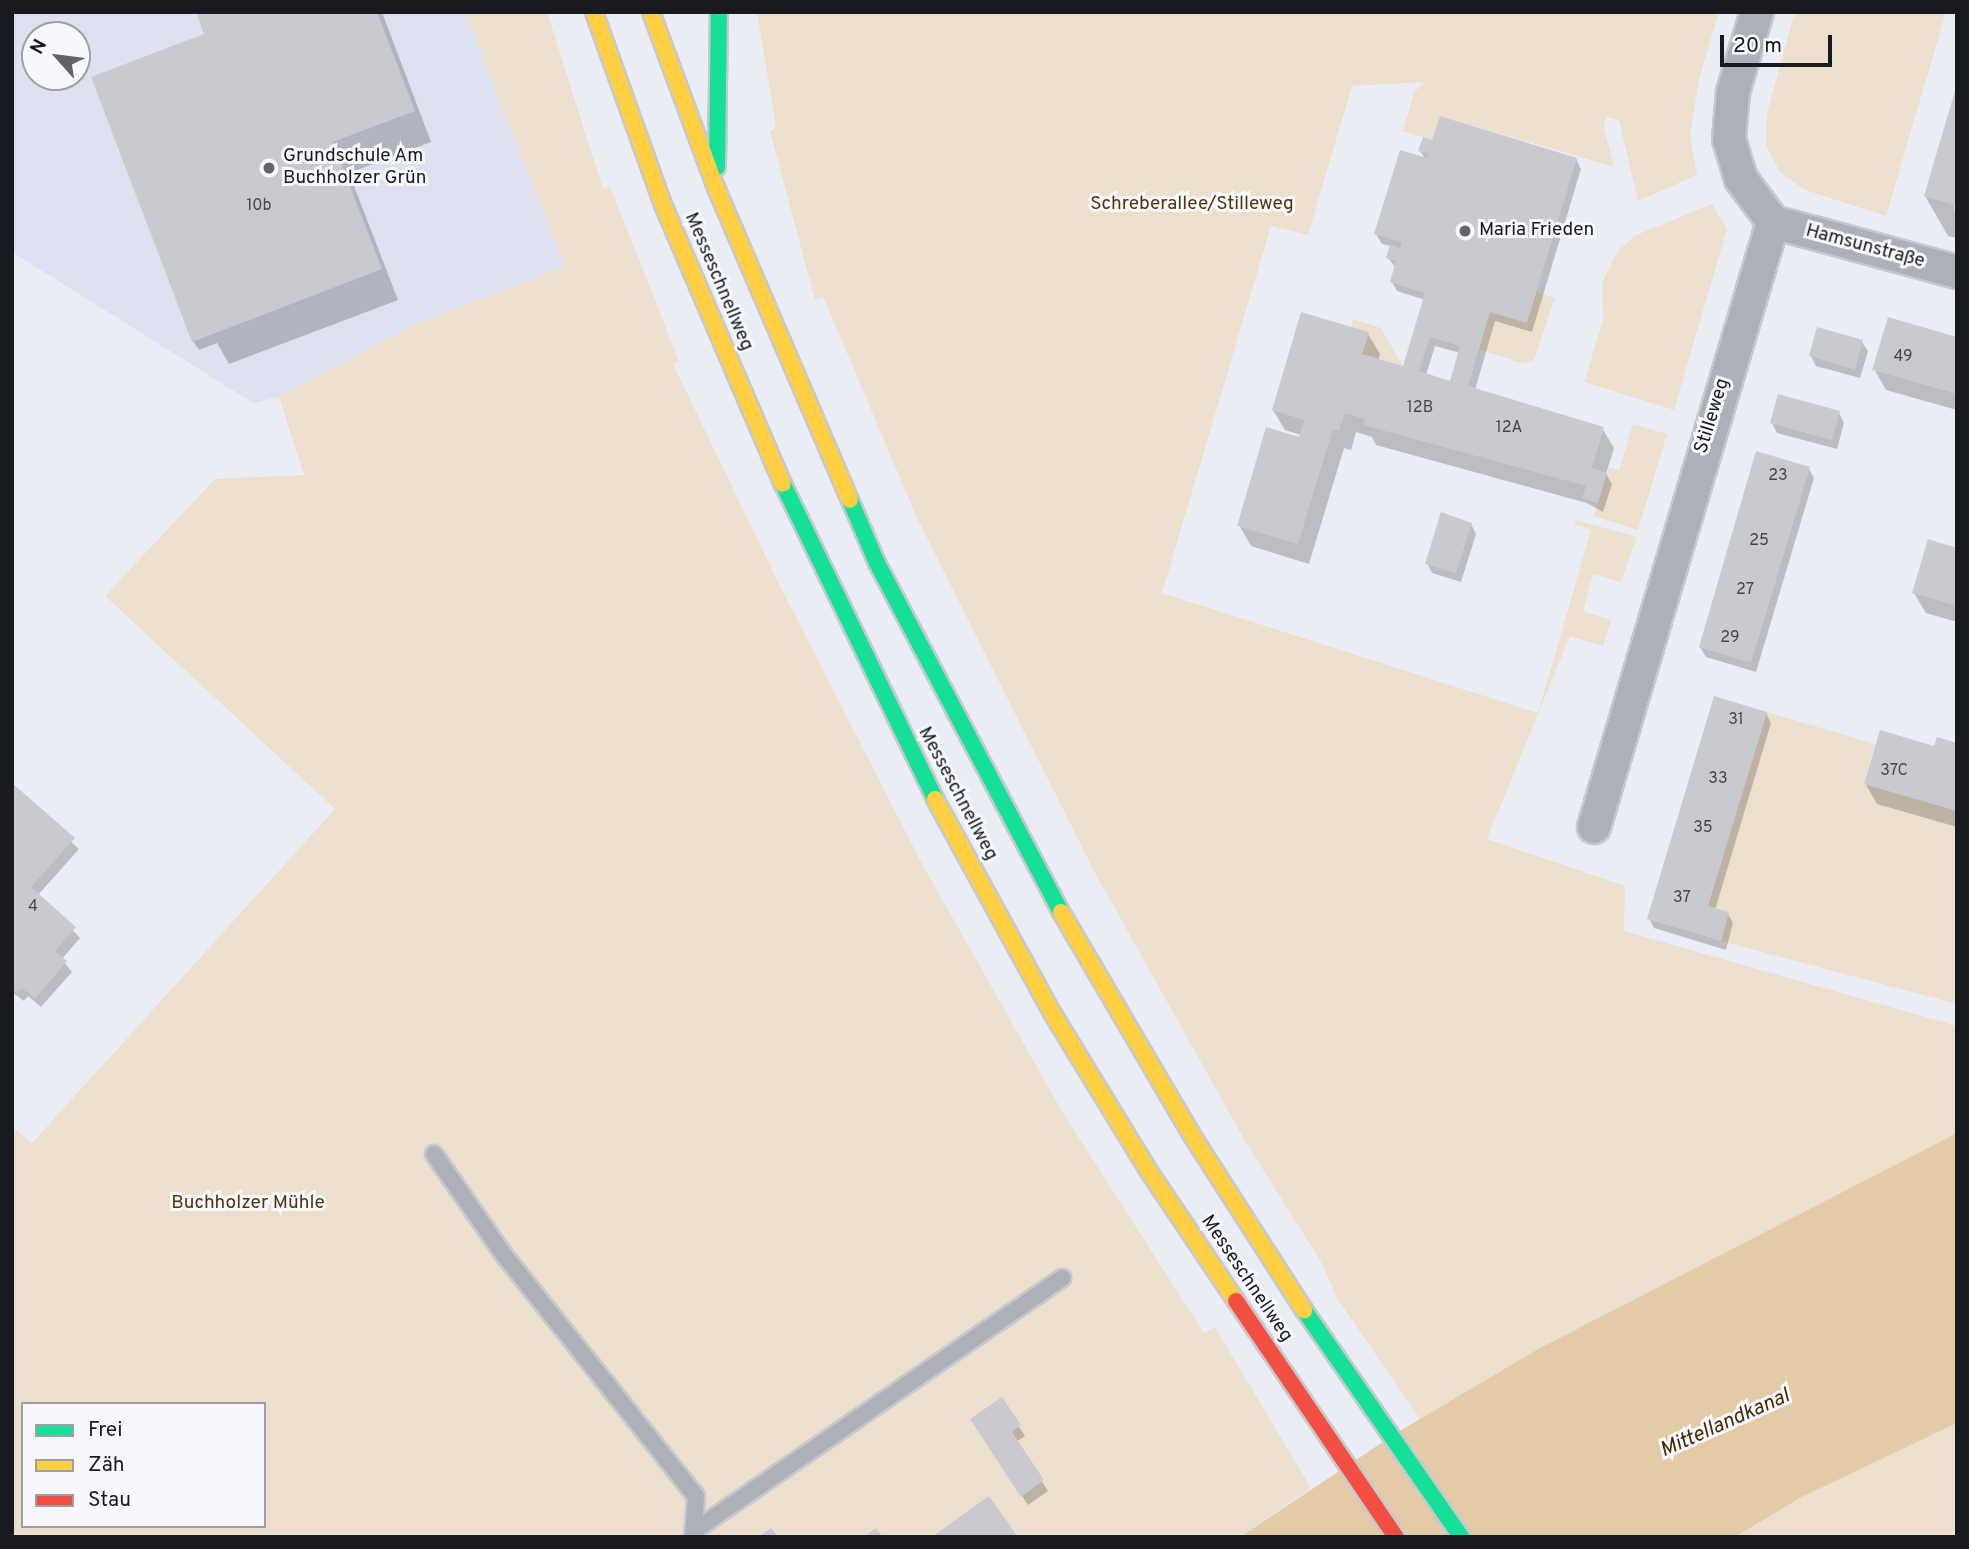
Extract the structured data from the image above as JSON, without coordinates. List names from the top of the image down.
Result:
{
  "streets": {
    "highway": ["Messeschnellweg"],
    "street": ["Hamsunstraße", "Stilleweg"]
  },
  "crossings": [
    ["Hamsunstraße", "Stilleweg"]
  ],
  "water": ["Mittellandkanal"],
  "parks": ["Schreberallee/Stilleweg", "Buchholzer Mühle"],
  "places": ["Grundschule Am Buchholzer Grün", "Maria Frieden"],
  "house_numbers": [
    "10b",
    "49",
    "12B",
    "12A",
    "23",
    "25",
    "27",
    "29",
    "31",
    "37C",
    "33",
    "35",
    "37",
    "4"
  ],
  "legend": ["Frei", "Zäh", "Stau"],
  "scale_bar": "20 m",
  "north": "top left"
}
